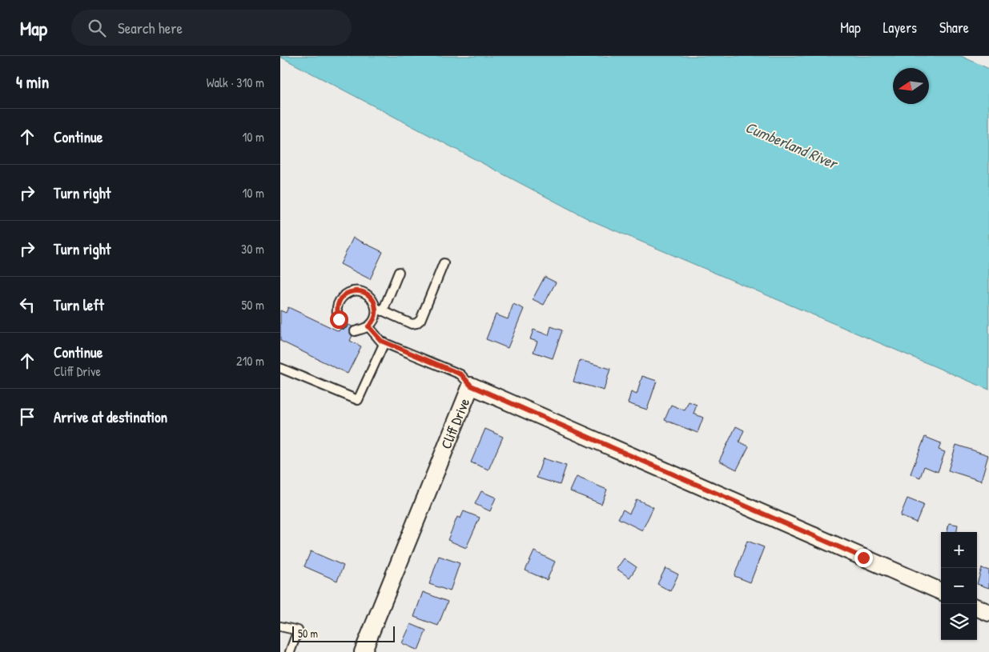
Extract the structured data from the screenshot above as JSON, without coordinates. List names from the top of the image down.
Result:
{
  "streets": {
    "street": ["Cliff Drive"]
  },
  "water": ["Cumberland River"],
  "scale_bar": "50 m",
  "north": "left",
  "page": {
    "header": "Map",
    "search": "Search here",
    "nav": ["Map", "Layers", "Share"],
    "heading": ["4 min", "Walk · 310 m"],
    "list": [
      ["Continue", "10 m"],
      ["Turn right", "10 m"],
      ["Turn right", "30 m"],
      ["Turn left", "50 m"],
      ["Continue", "Cliff Drive", "210 m"],
      "Arrive at destination"
    ],
    "map_buttons": ["+", "−"],
    "scale": "50 m"
  }
}
